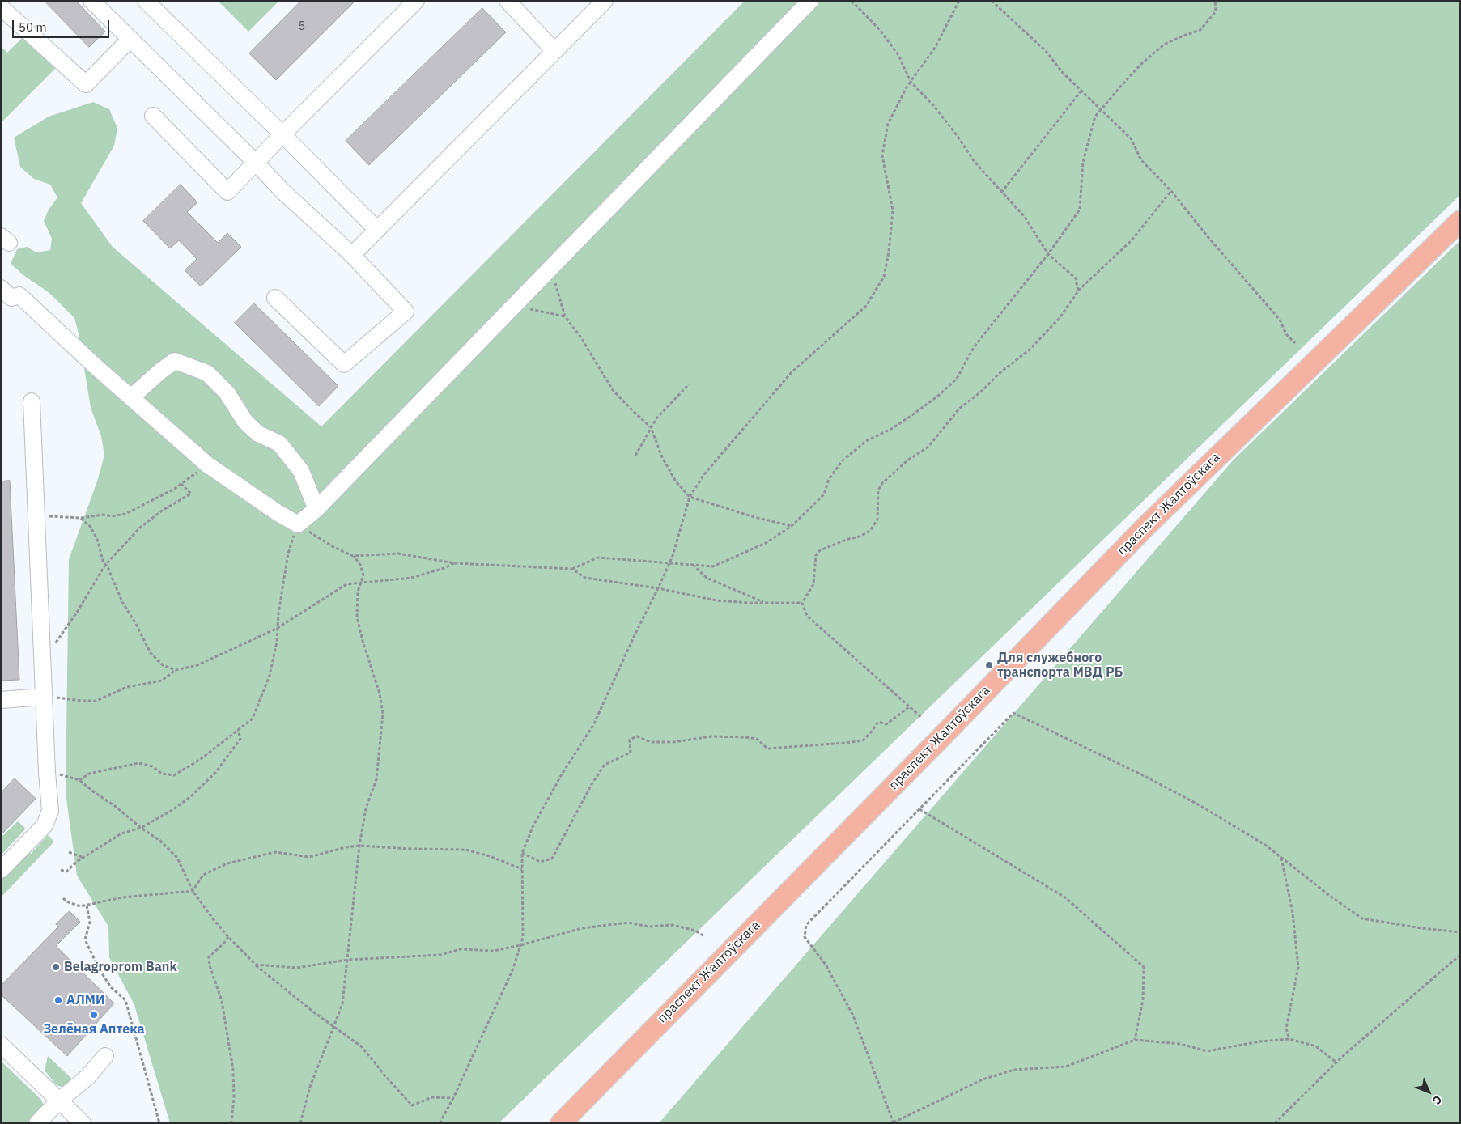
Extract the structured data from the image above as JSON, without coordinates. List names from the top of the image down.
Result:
{
  "streets": {
    "main road": ["праспект Жалтоўскага"]
  },
  "places": [
    "Для служебного транспорта МВД РБ",
    "Belagroprom Bank",
    "АЛМИ",
    "Зелёная Аптека"
  ],
  "house_numbers": ["5"],
  "scale_bar": "50 m",
  "north": "bottom right"
}
